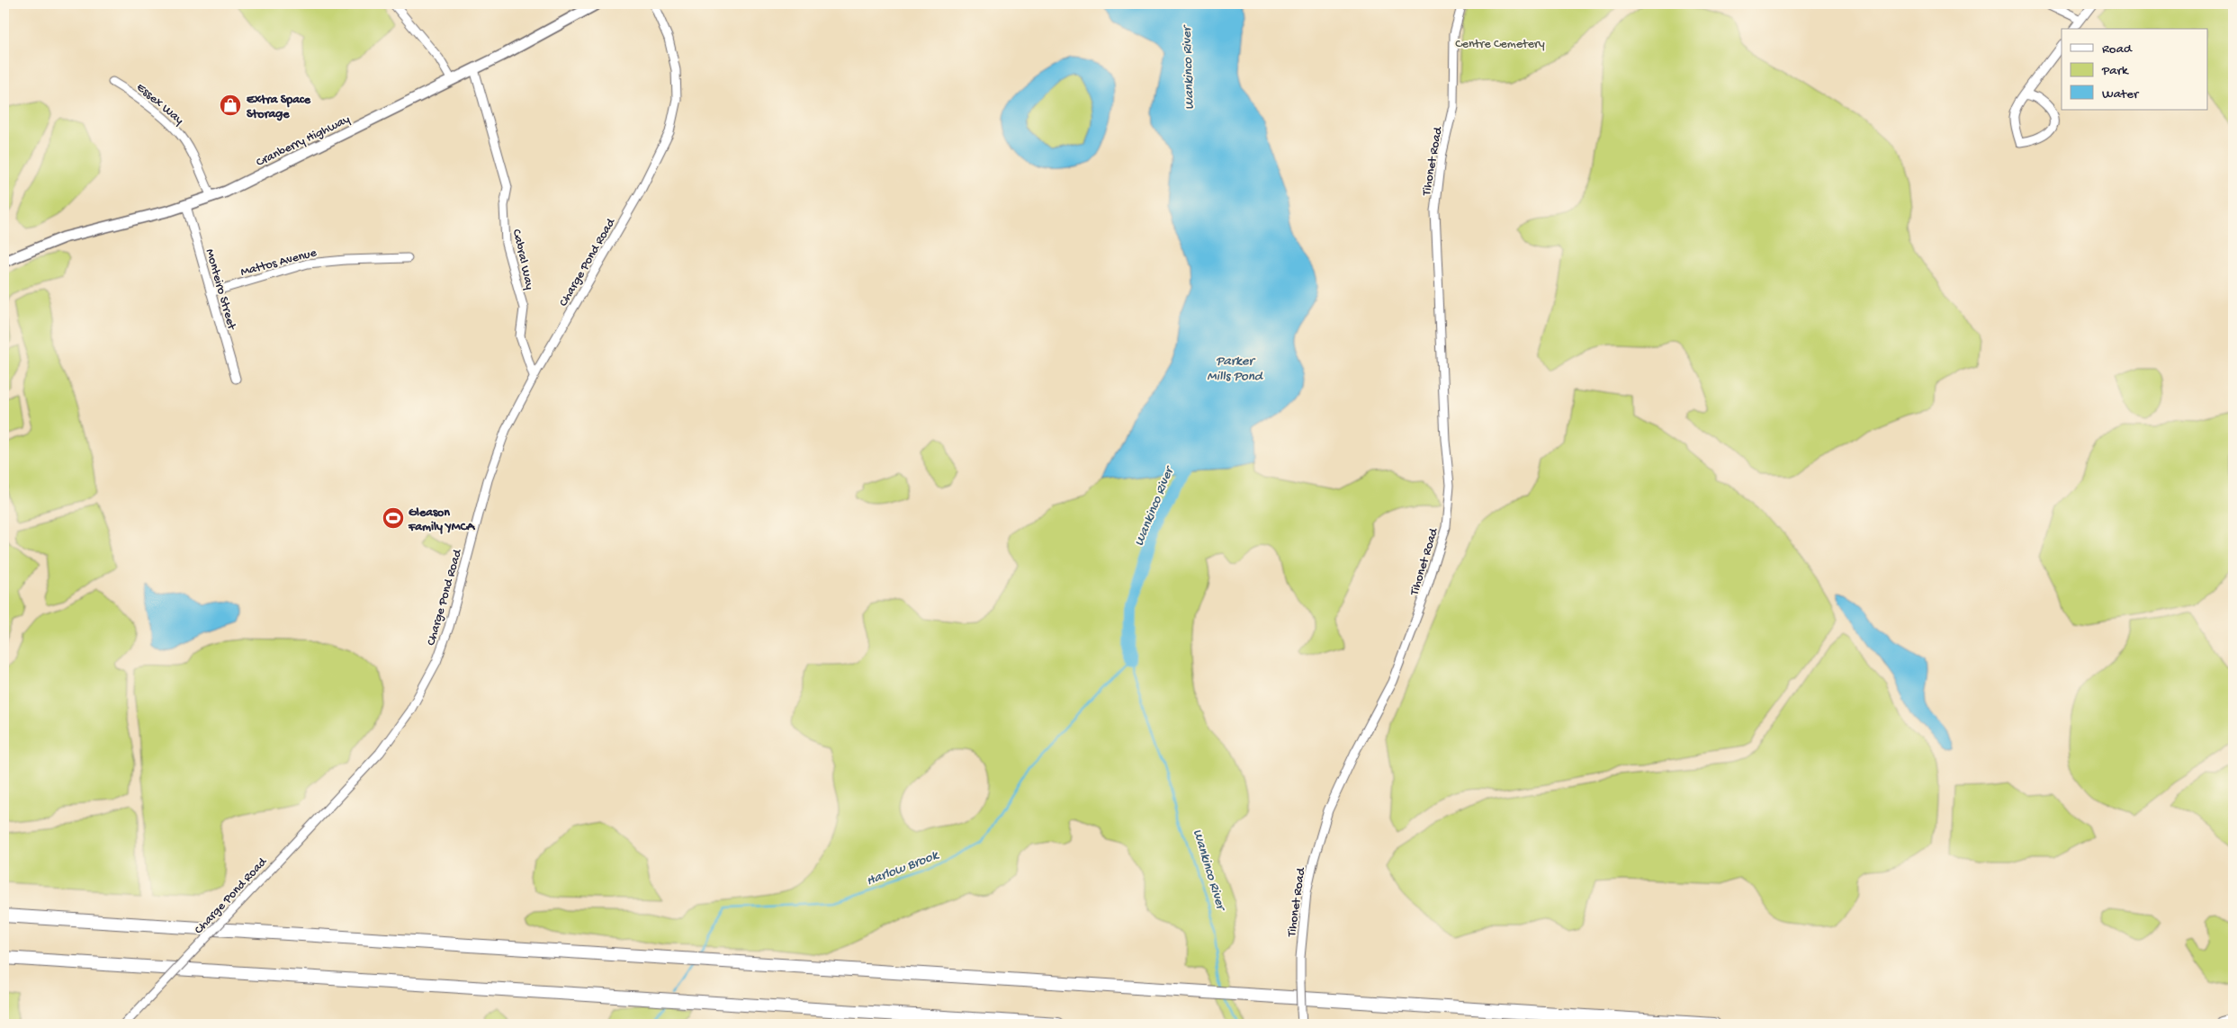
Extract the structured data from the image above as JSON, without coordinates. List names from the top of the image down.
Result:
{
  "streets": {
    "main road": ["Cranberry Highway"],
    "street": [
      "Essex Way",
      "Tihonet Road",
      "Cabral Way",
      "Mattos Avenue",
      "Charge Pond Road",
      "Monteiro Street"
    ]
  },
  "crossings": [
    ["Essex Way", "Cranberry Highway"],
    ["Cranberry Highway", "Cabral Way"],
    ["Cranberry Highway", "Monteiro Street"],
    ["Cabral Way", "Charge Pond Road"],
    ["Mattos Avenue", "Monteiro Street"]
  ],
  "water": ["Wankinco River", "Parker Mills Pond", "Harlow Brook"],
  "parks": ["Centre Cemetery"],
  "places": {
    "shop": ["Extra Space Storage"],
    "sports": ["Gleason Family YMCA"]
  },
  "legend": ["Road", "Park", "Water"]
}
